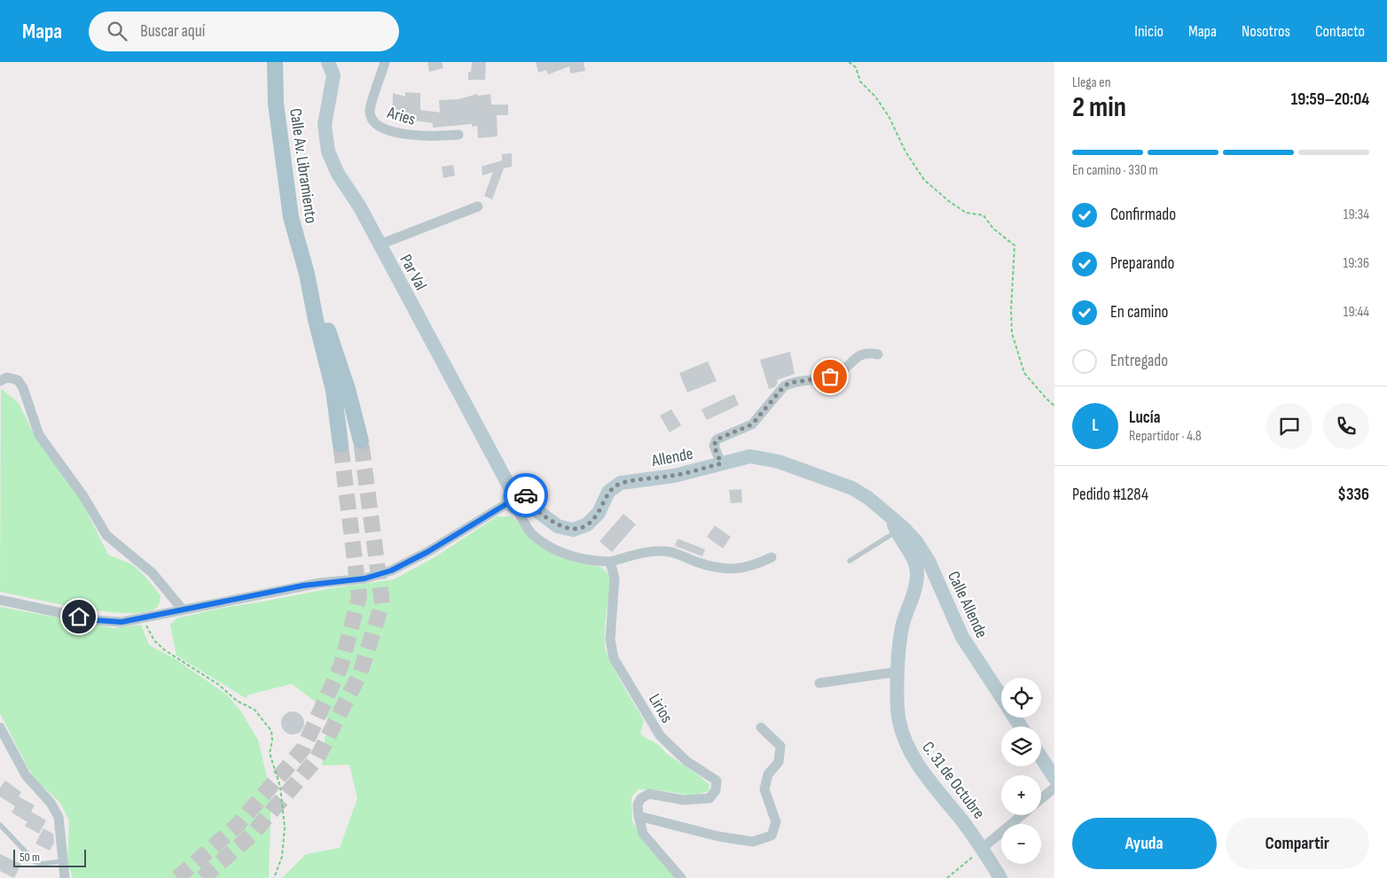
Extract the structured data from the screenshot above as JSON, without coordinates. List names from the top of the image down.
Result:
{
  "streets": {
    "main road": ["Calle Av. Libramiento"],
    "street": [
      "Aries",
      "Par Val",
      "Allende",
      "Calle Allende",
      "Lirios",
      "C. 31 de Octubre"
    ]
  },
  "crossings": [
    ["Par Val", "Allende"],
    ["Allende", "Calle Allende"],
    ["Allende", "C. 31 de Octubre"],
    ["Calle Allende", "C. 31 de Octubre"]
  ],
  "scale_bar": "50 m",
  "page": {
    "header": "Mapa",
    "search": "Buscar aquí",
    "nav": [
      "Inicio",
      "Mapa",
      "Nosotros",
      "Contacto"
    ],
    "heading": ["2 min", "Llega en", "19:59–20:04"],
    "panel": [
      "Lucía",
      "Repartidor · 4.8",
      "Pedido #1284",
      "$336"
    ],
    "bar": "En camino · 330 m",
    "list": [
      ["Confirmado", "19:34"],
      ["Preparando", "19:36"],
      ["En camino", "19:44"],
      "Entregado"
    ],
    "round": "L",
    "map_buttons": ["+", "−"],
    "buttons": ["Ayuda", "Compartir"],
    "scale": "50 m"
  }
}
